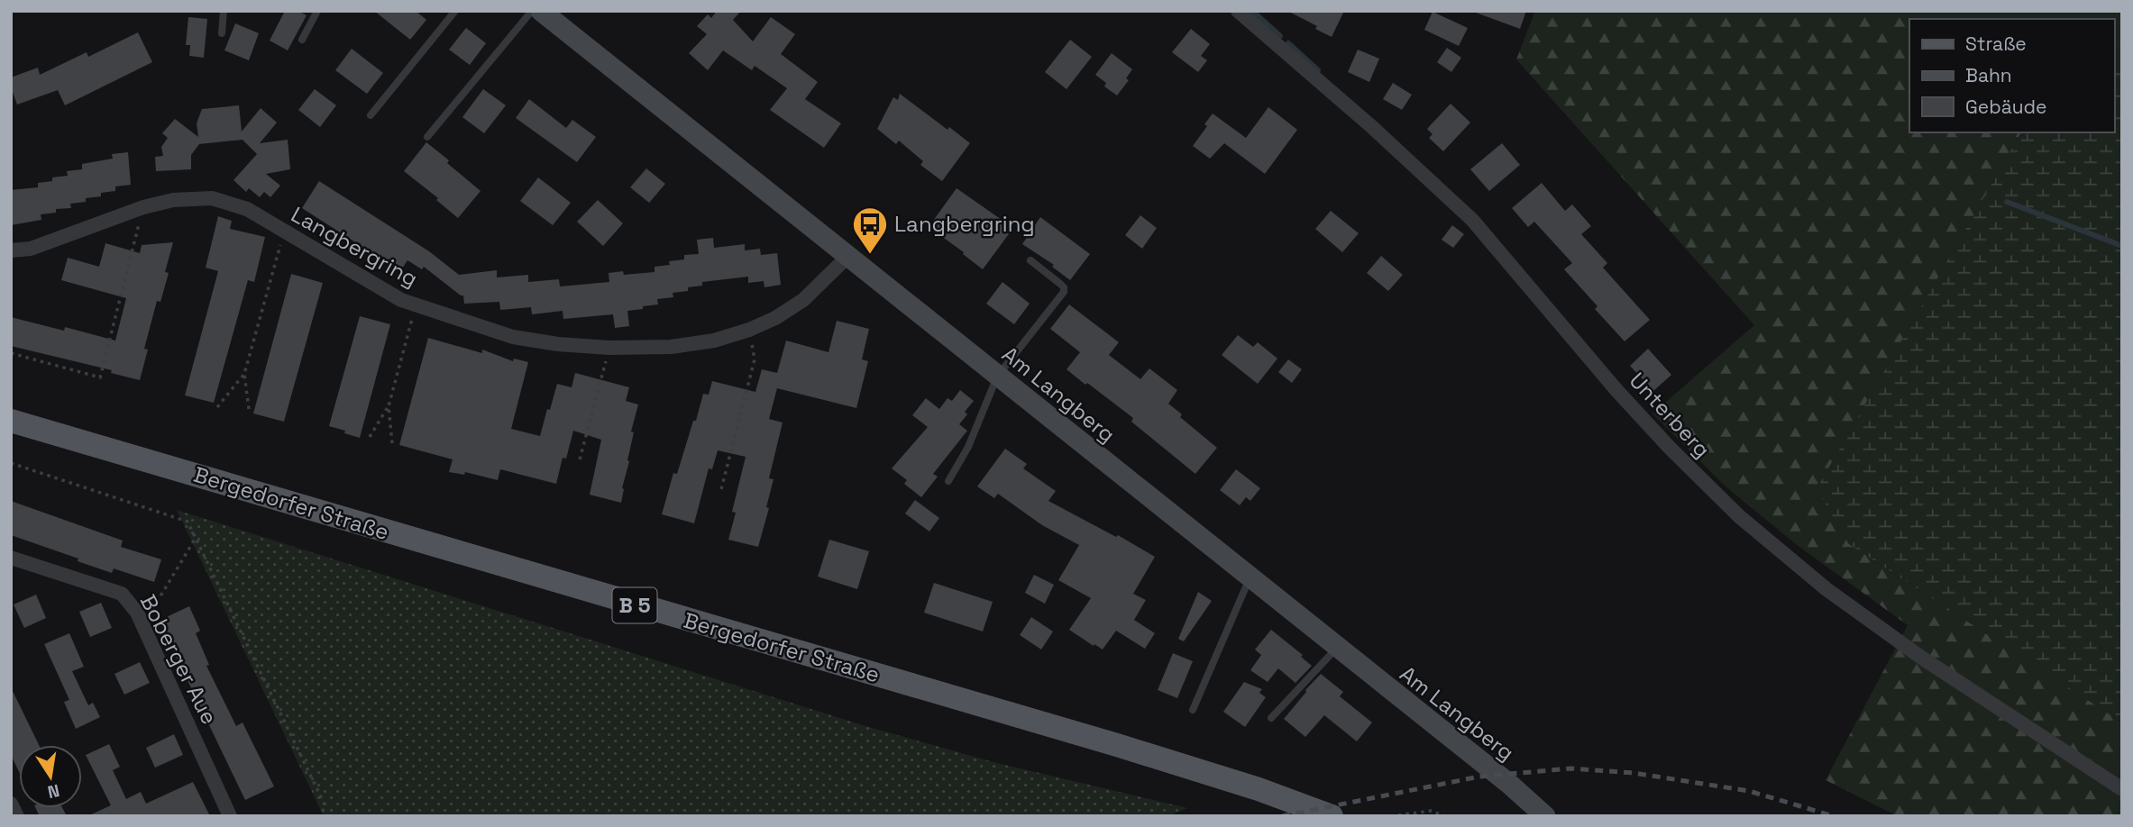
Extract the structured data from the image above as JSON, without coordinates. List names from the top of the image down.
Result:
{
  "streets": {
    "main road": ["Bergedorfer Straße", "B 5"],
    "street": [
      "Langbergring",
      "Am Langberg",
      "Unterberg",
      "Boberger Aue"
    ]
  },
  "crossings": [
    ["Langbergring", "Am Langberg"]
  ],
  "places": {
    "bus stop": ["Langbergring"]
  },
  "legend": ["Straße", "Bahn", "Gebäude"],
  "north": "bottom"
}
